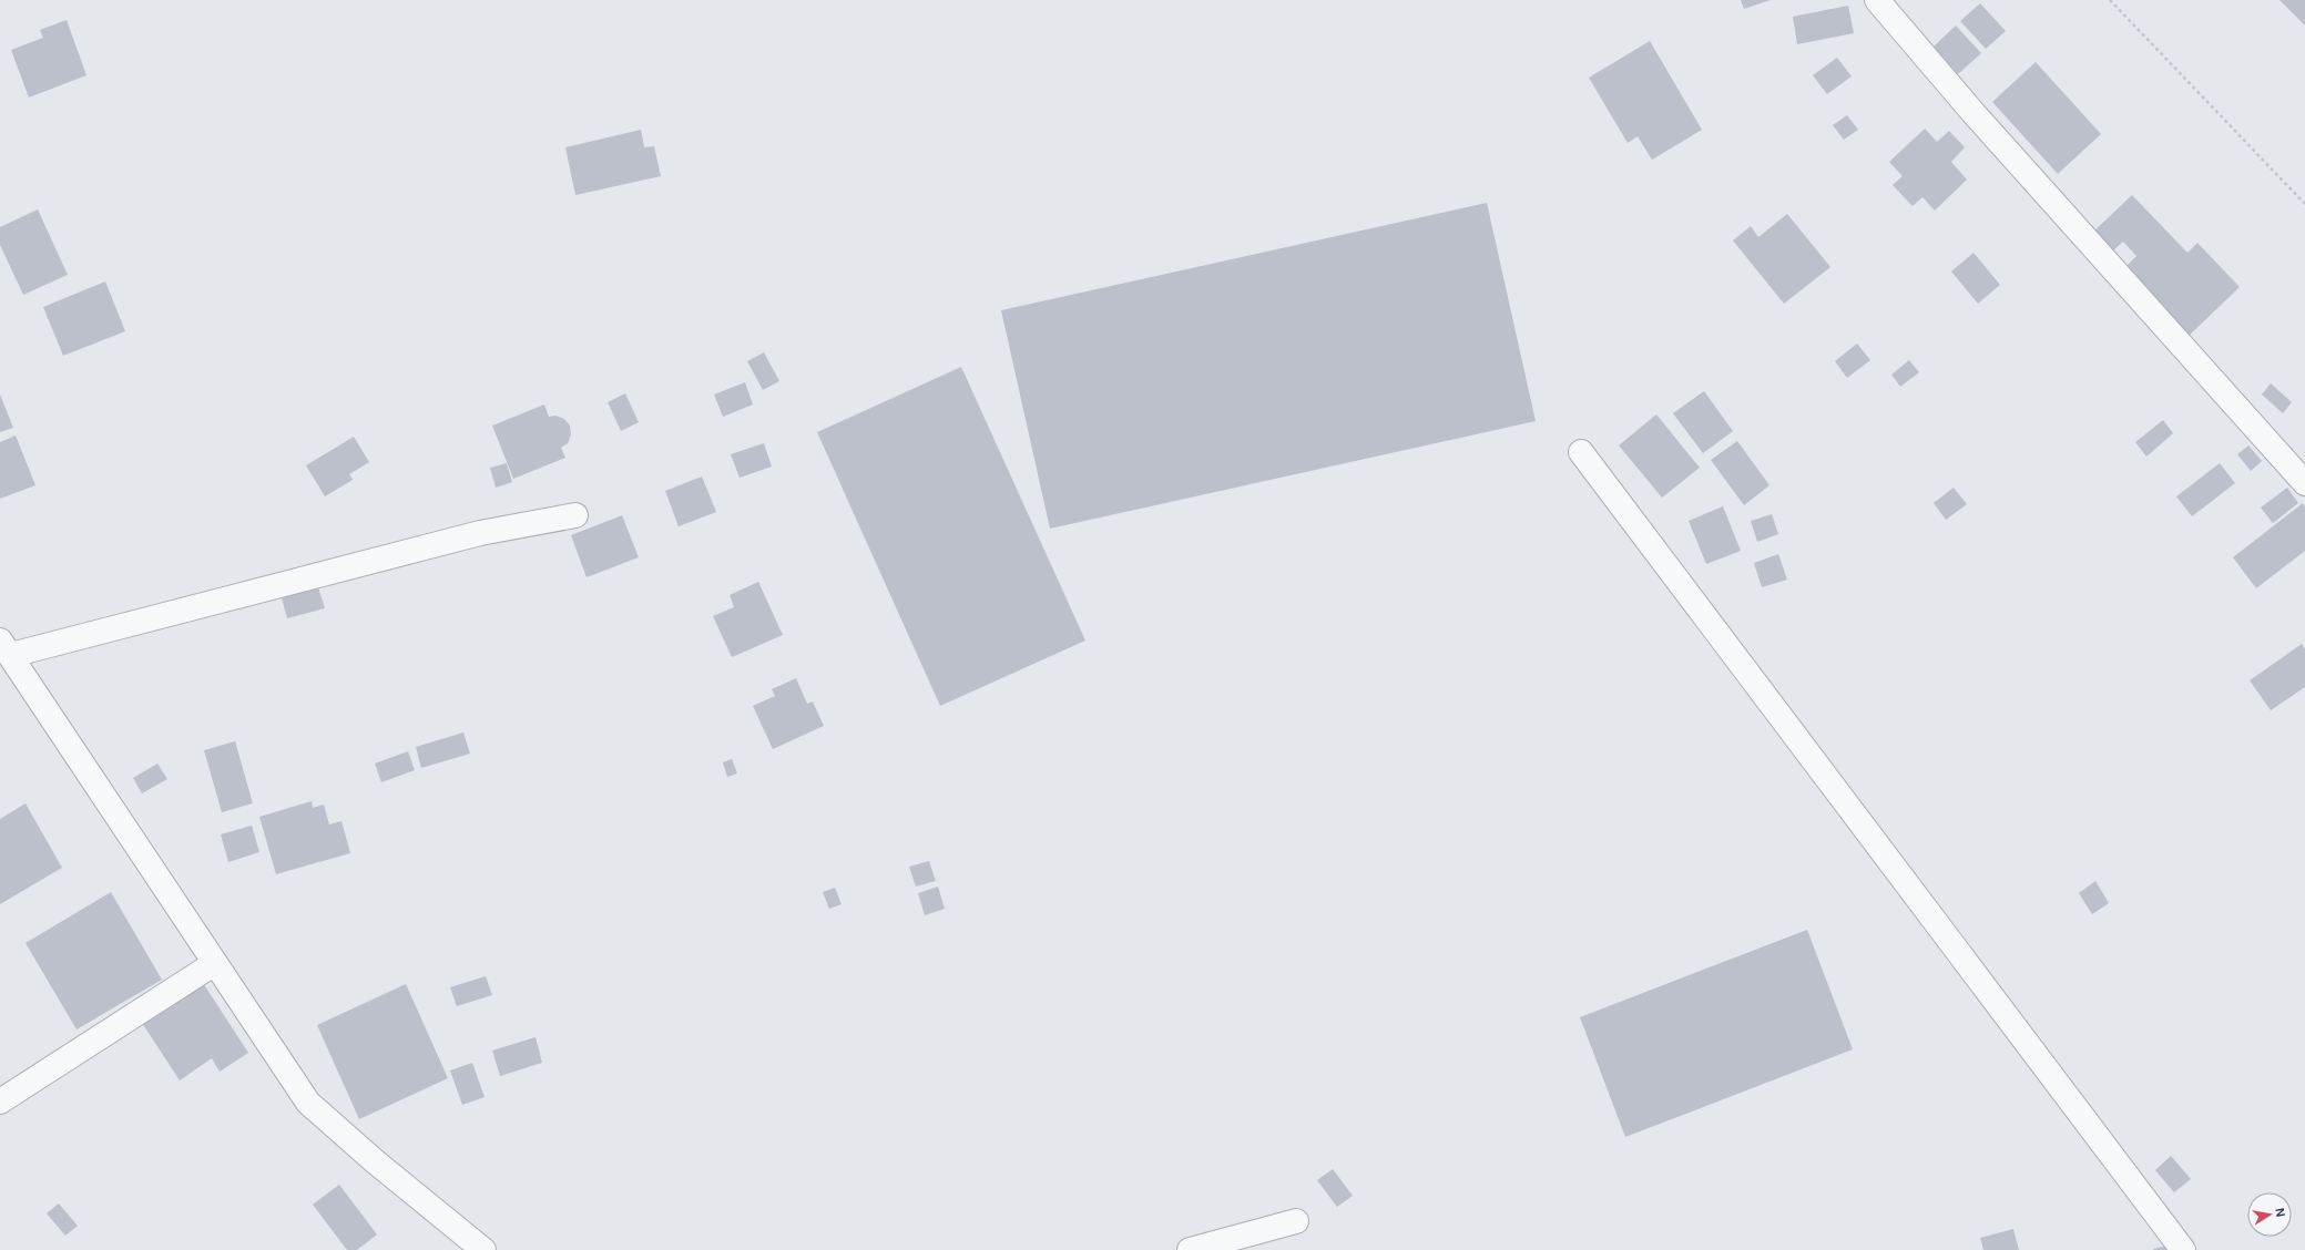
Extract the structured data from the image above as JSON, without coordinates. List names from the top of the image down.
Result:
{
  "north": "right"
}
